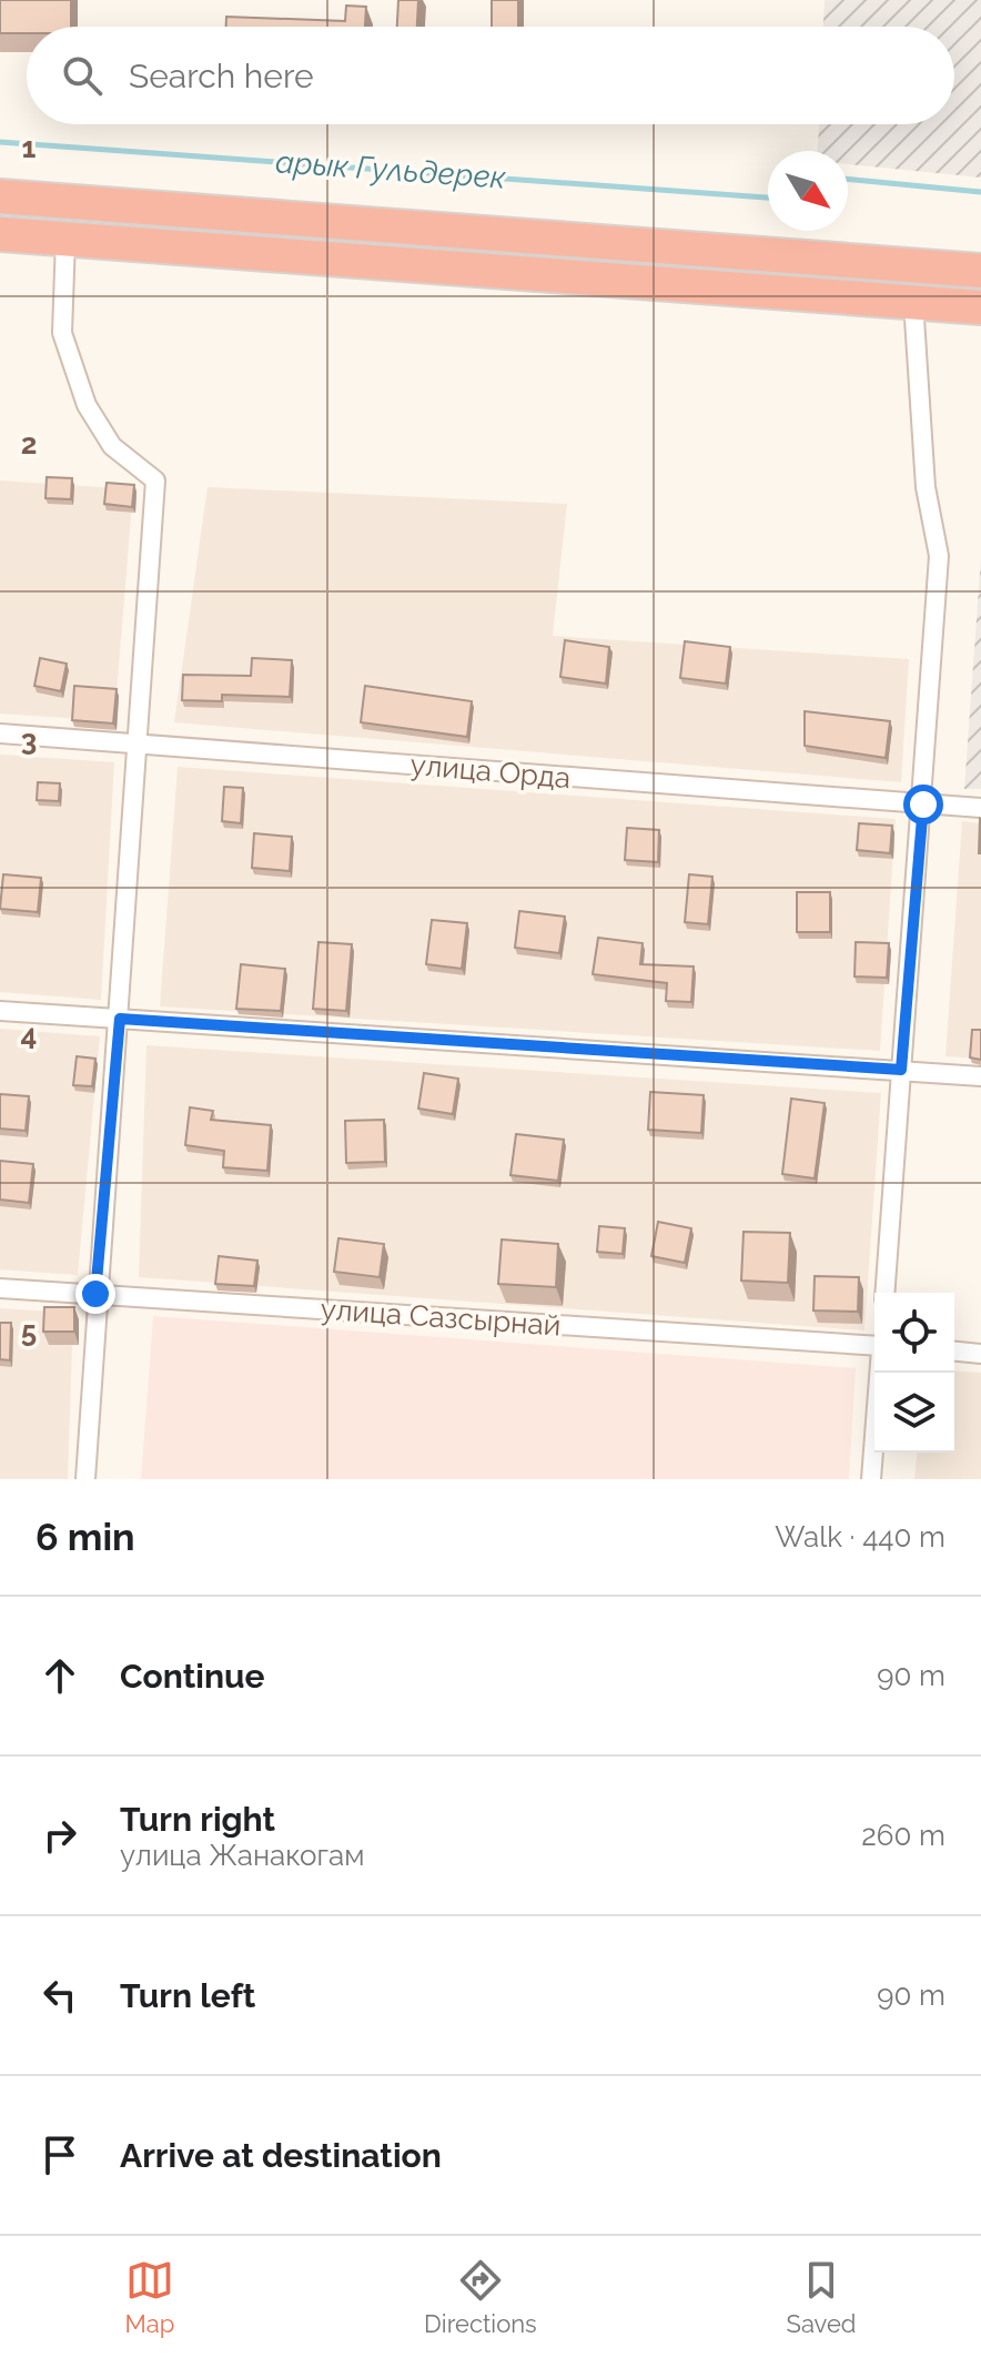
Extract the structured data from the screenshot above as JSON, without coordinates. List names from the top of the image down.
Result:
{
  "streets": {
    "street": ["улица Орда", "улица Сазсырнай"]
  },
  "water": ["арык Гульдерек"],
  "north": "bottom right",
  "page": {
    "search": "Search here",
    "heading": ["6 min", "Walk · 440 m"],
    "list": [
      ["Continue", "90 m"],
      ["Turn right", "улица Жанакогам", "260 m"],
      ["Turn left", "90 m"],
      "Arrive at destination"
    ],
    "nav": ["Map", "Directions", "Saved"]
  },
  "grid": {
    "rows": [
      "1",
      "2",
      "3",
      "4",
      "5"
    ]
  }
}
